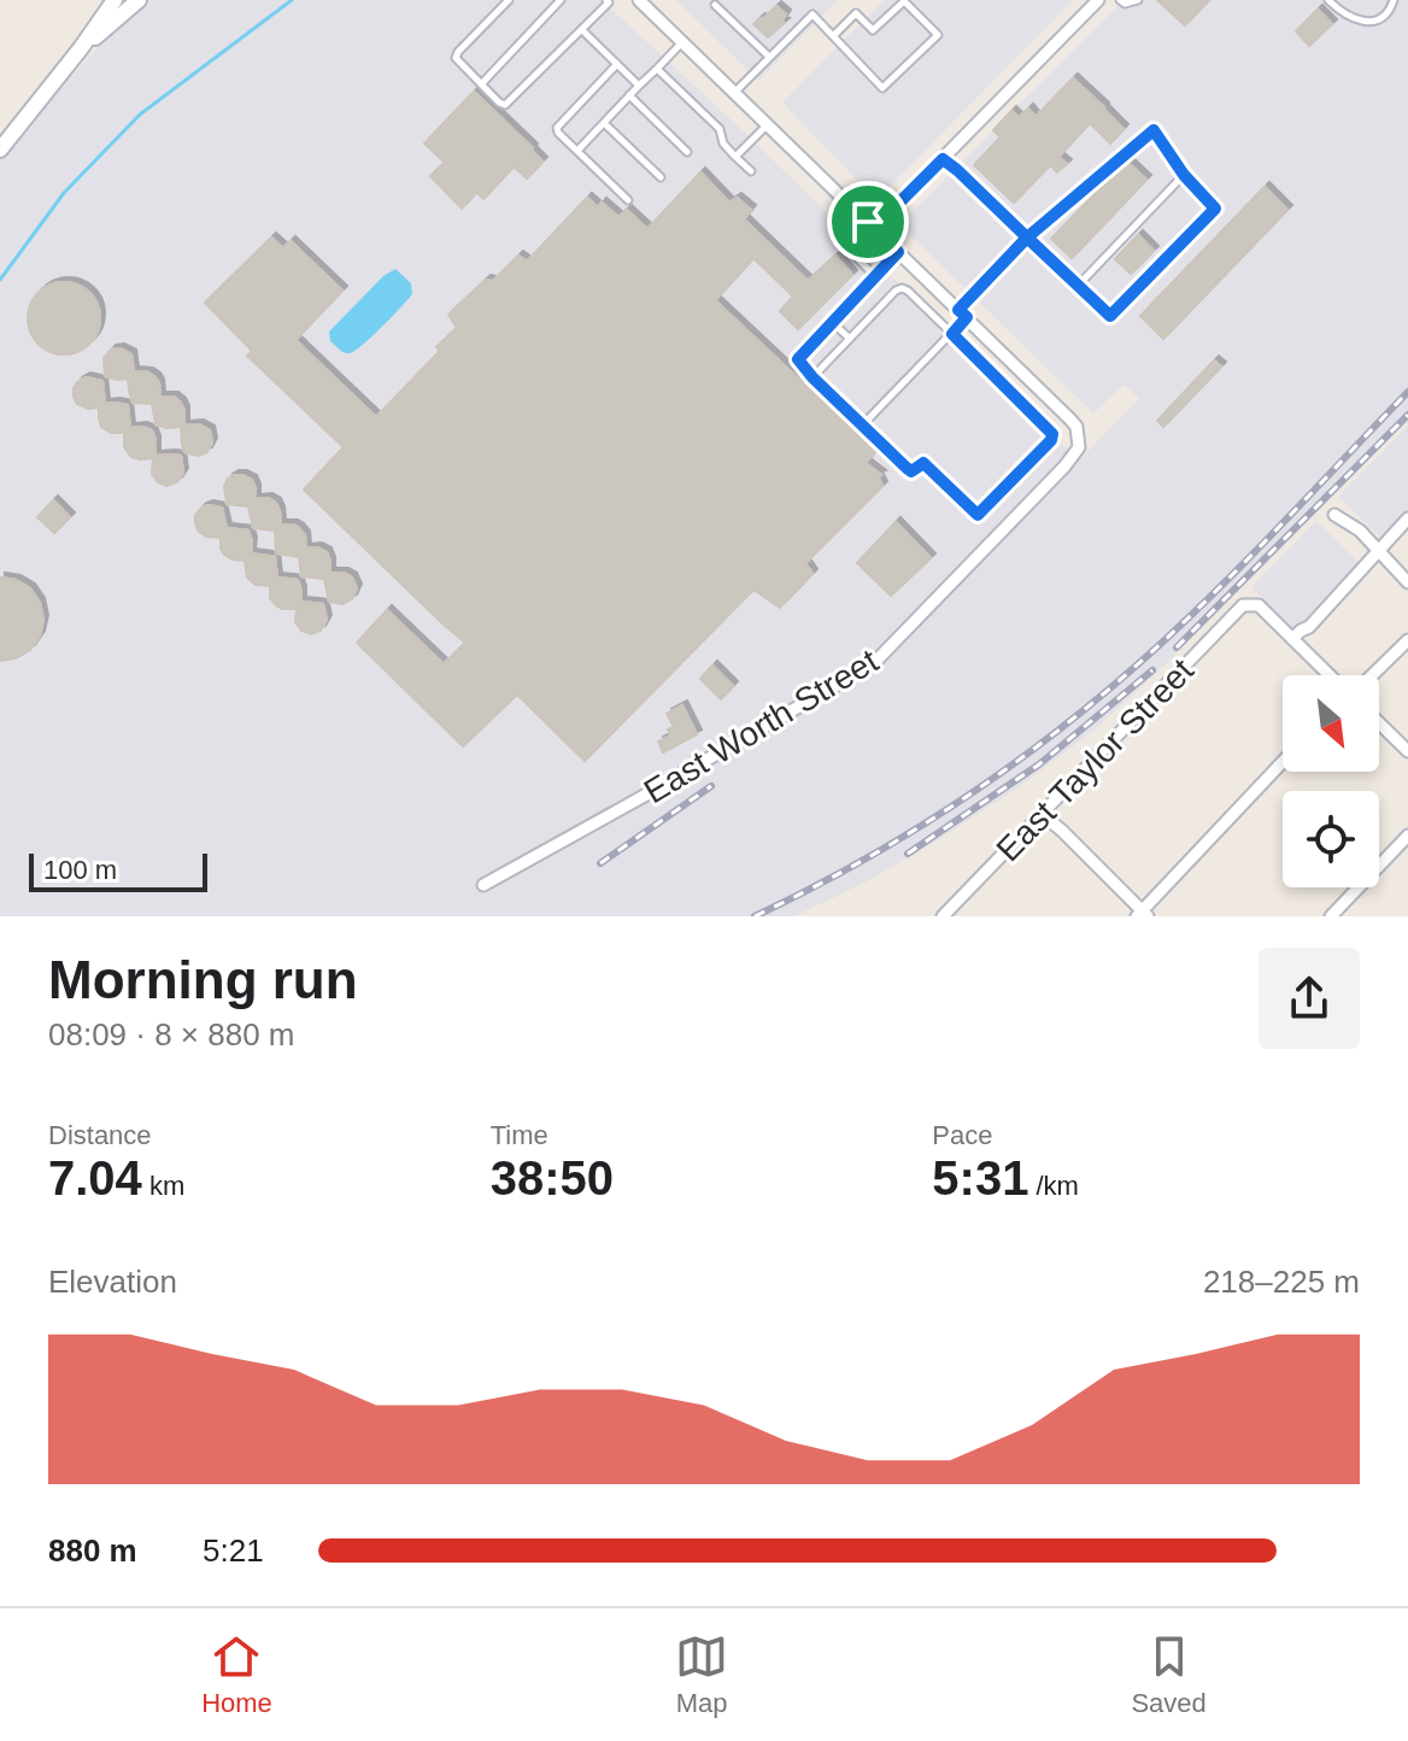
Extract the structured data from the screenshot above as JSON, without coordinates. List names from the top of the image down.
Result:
{
  "streets": {
    "street": ["East Worth Street", "East Taylor Street"]
  },
  "scale_bar": "100 m",
  "north": "bottom right",
  "page": {
    "scale": "100 m",
    "heading": ["Morning run", "08:09 · 8 × 880 m"],
    "stats": [
      ["Distance", "7.04 km"],
      ["Time", "38:50"],
      ["Pace", "5:31 /km"]
    ],
    "chart": ["Elevation", "218–225 m"],
    "list": [
      {
        "name": "880 m",
        "note": "5:21"
      }
    ],
    "tabs": ["Home", "Map", "Saved"]
  }
}
